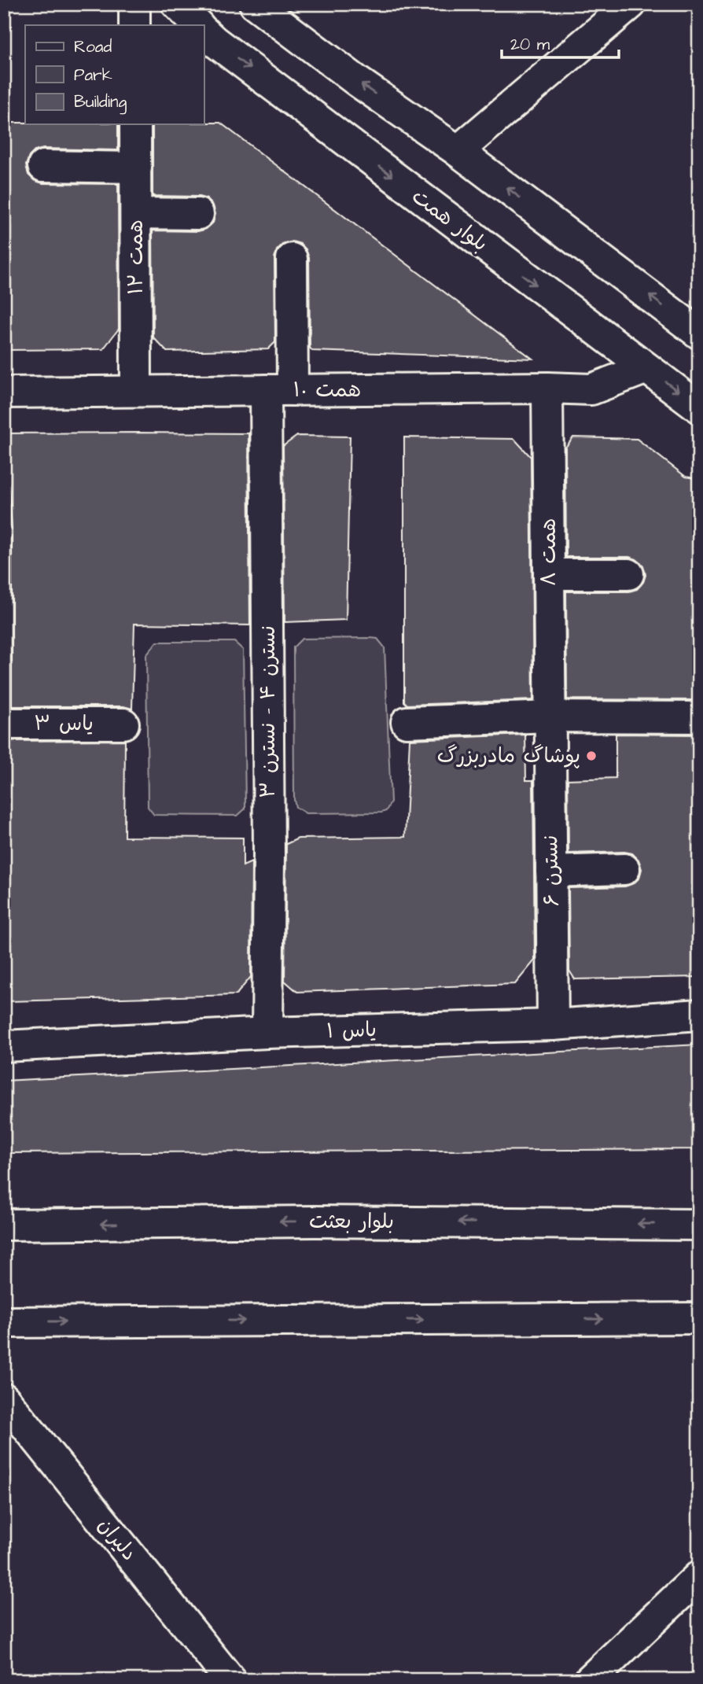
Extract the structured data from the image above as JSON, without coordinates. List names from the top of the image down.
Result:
{
  "streets": {
    "street": [
      "بلوار همت",
      "همت ۱۲",
      "همت ۱۰",
      "همت ۸",
      "نسترن ۴ - نسترن ۳",
      "یاس ۳",
      "نسترن ۶",
      "یاس ۱",
      "بلوار بعثت",
      "دلیران"
    ]
  },
  "crossings": [
    ["بلوار همت", "همت ۱۰"],
    ["همت ۱۲", "همت ۱۰"],
    ["همت ۱۰", "همت ۸"],
    ["همت ۱۰", "نسترن ۴ - نسترن ۳"],
    ["همت ۸", "نسترن ۶"],
    ["نسترن ۴ - نسترن ۳", "یاس ۱"],
    ["نسترن ۶", "یاس ۱"]
  ],
  "places": ["پوشاگ مادربزرگ"],
  "legend": ["Road", "Park", "Building"],
  "scale_bar": "20 m"
}
